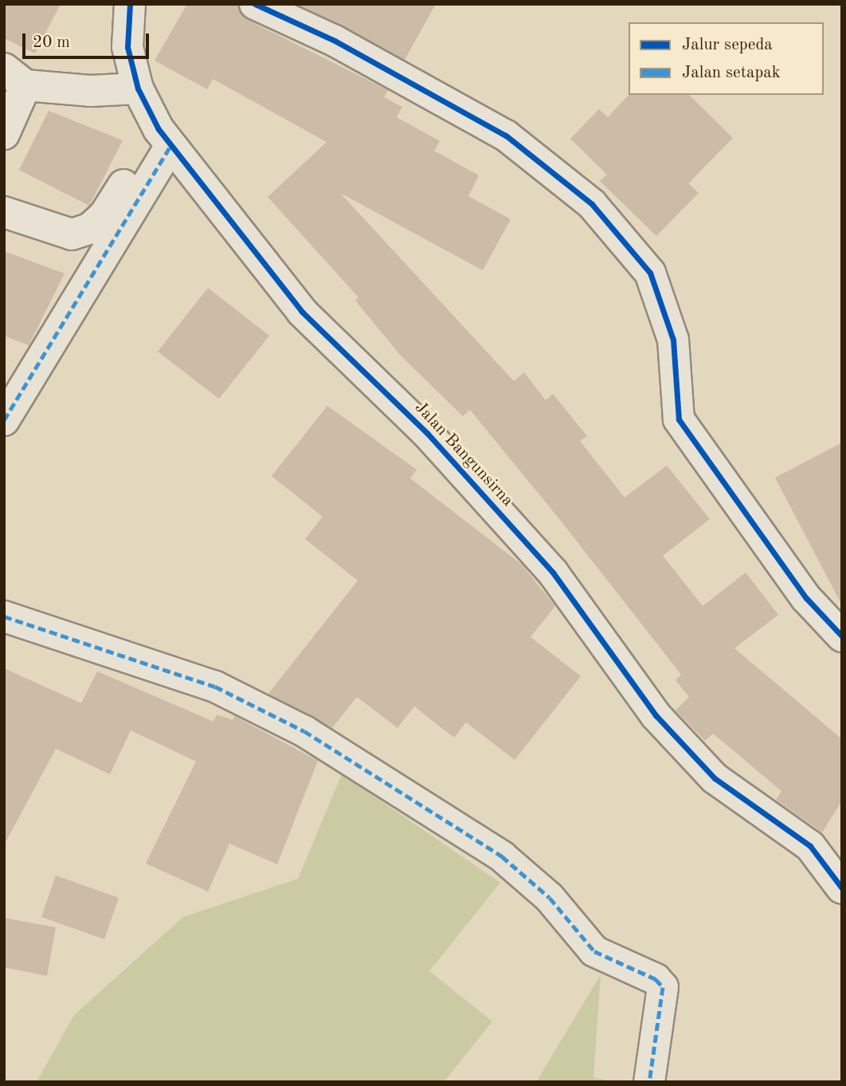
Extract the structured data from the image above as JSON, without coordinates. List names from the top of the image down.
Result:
{
  "streets": {
    "street": ["Jalan Bangunsirna"]
  },
  "legend": ["Jalur sepeda", "Jalan setapak"],
  "scale_bar": "20 m"
}
